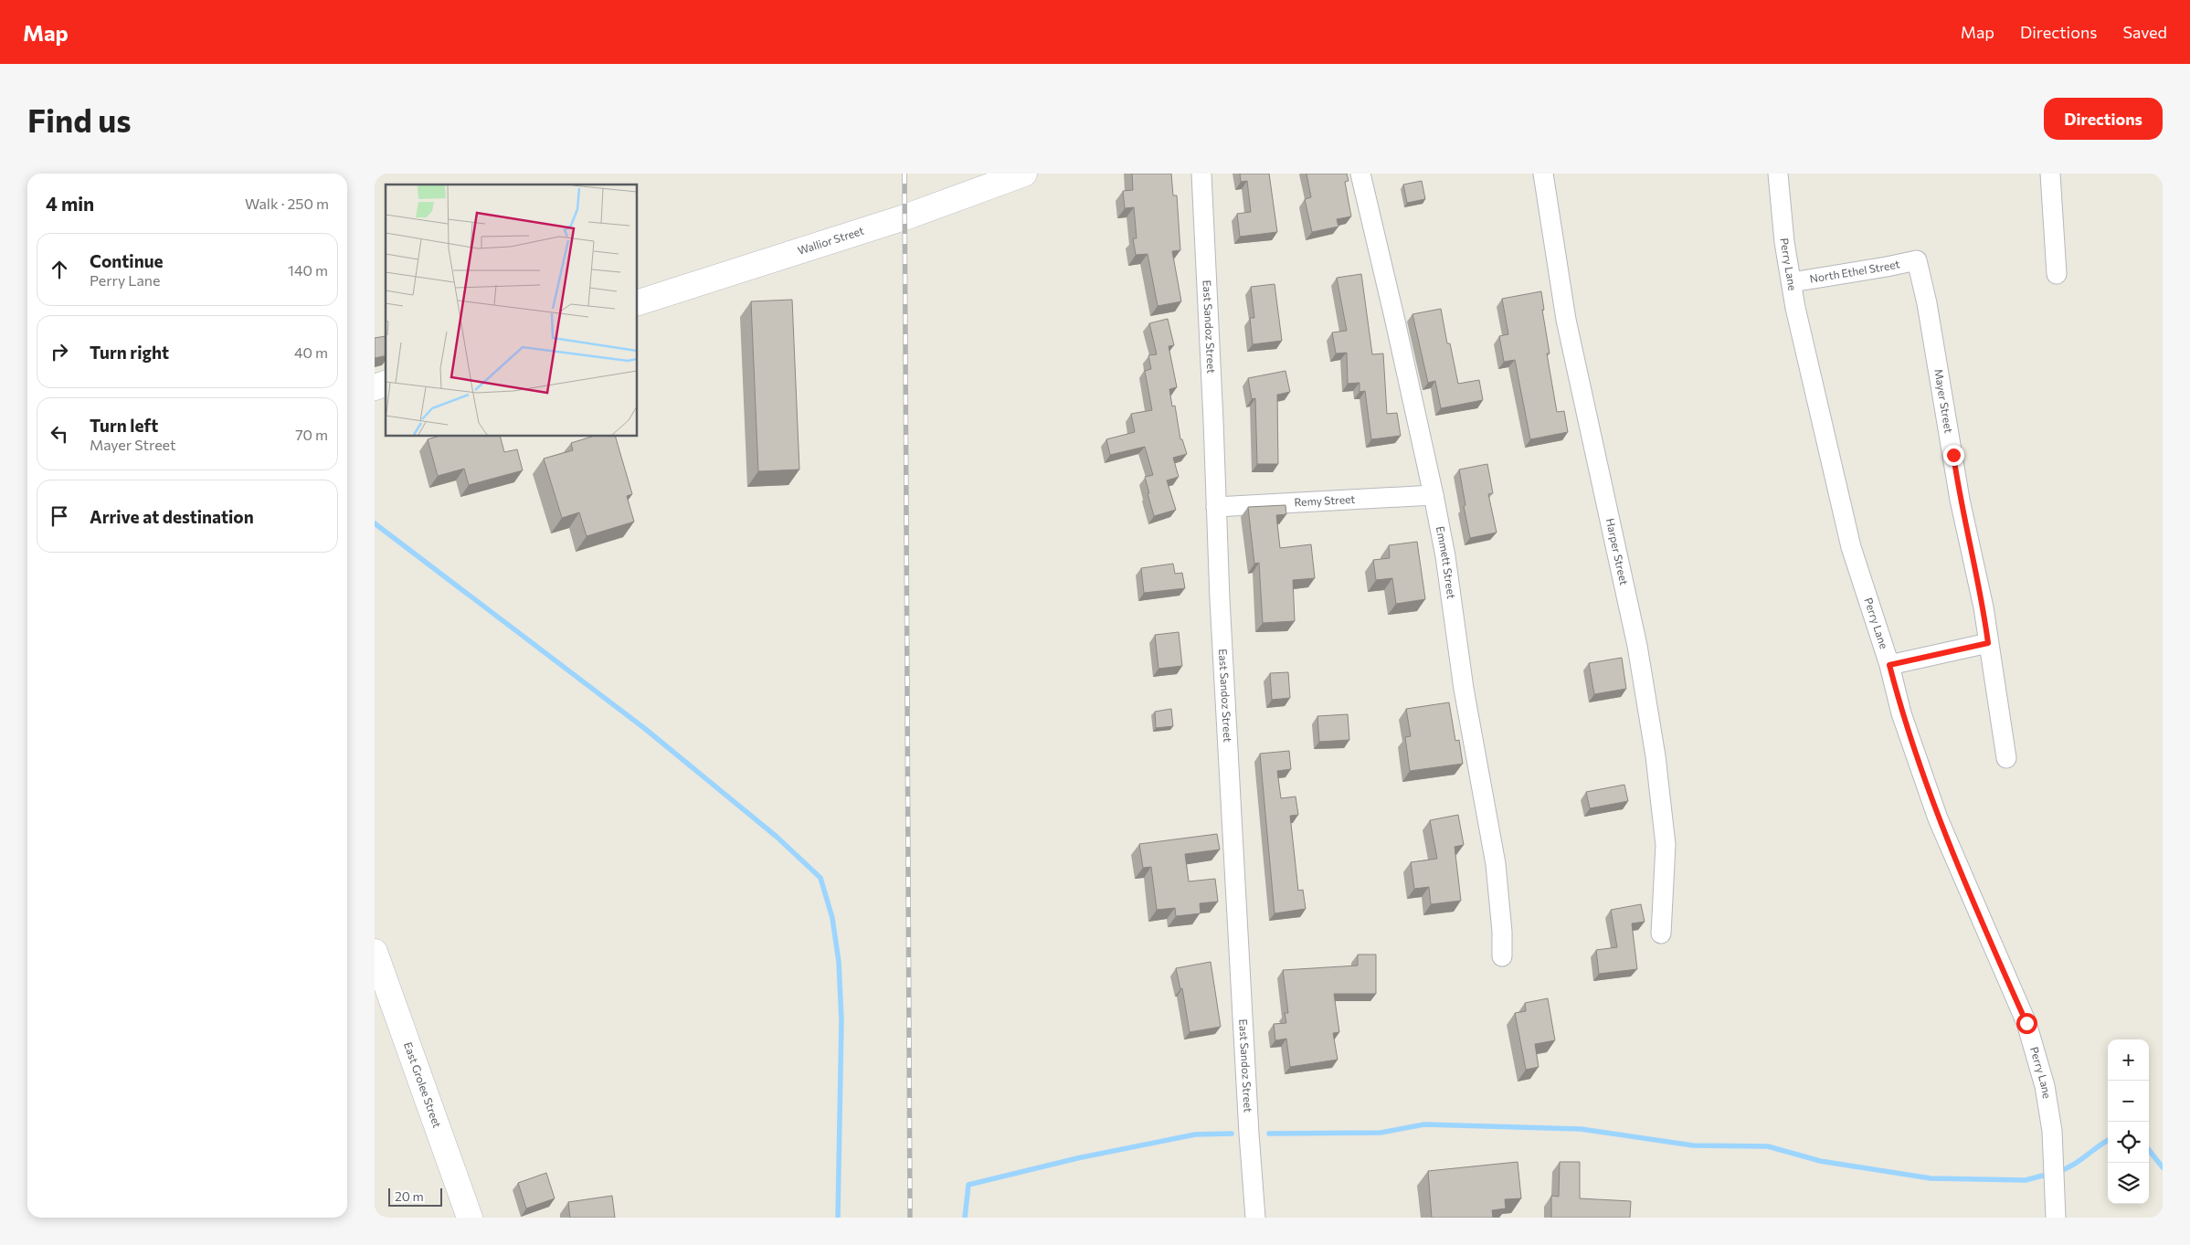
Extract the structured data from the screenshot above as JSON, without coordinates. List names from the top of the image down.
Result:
{
  "streets": {
    "street": [
      "Wallior Street",
      "Perry Lane",
      "North Ethel Street",
      "East Sandoz Street",
      "Mayer Street",
      "Remy Street",
      "Harper Street",
      "Emmett Street",
      "East Grolee Street"
    ]
  },
  "crossings": [
    ["Perry Lane", "North Ethel Street"],
    ["North Ethel Street", "Mayer Street"],
    ["East Sandoz Street", "Remy Street"],
    ["Remy Street", "Emmett Street"]
  ],
  "scale_bar": "20 m",
  "page": {
    "header": "Map",
    "nav": ["Map", "Directions", "Saved"],
    "buttons": "Directions",
    "title": "Find us",
    "heading": ["4 min", "Walk · 250 m"],
    "list": [
      ["Continue", "Perry Lane", "140 m"],
      ["Turn right", "40 m"],
      ["Turn left", "Mayer Street", "70 m"],
      "Arrive at destination"
    ],
    "map_buttons": ["+", "−"],
    "scale": "20 m"
  }
}
